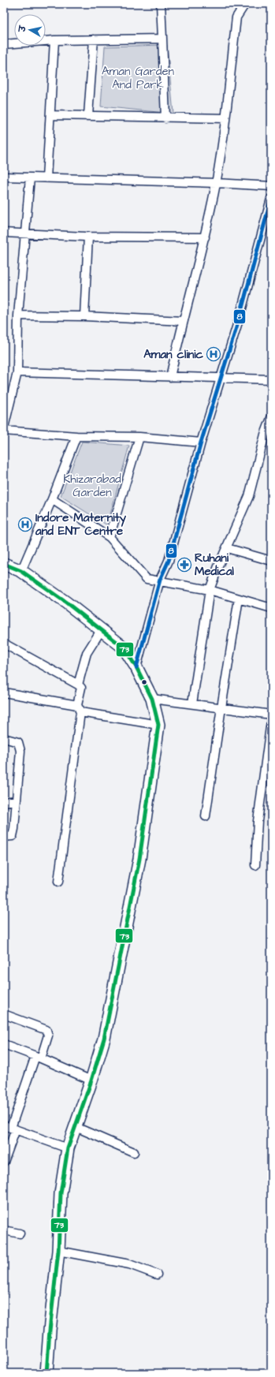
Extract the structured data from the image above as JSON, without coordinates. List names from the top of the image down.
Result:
{
  "parks": ["Aman Garden And Park", "Khizarabad Garden"],
  "places": {
    "hospital": ["Aman clinic", "Indore Maternity and ENT Centre"],
    "pharmacy": ["Ruhani Medical"]
  },
  "lines": ["transit line 8", "transit line 73"],
  "north": "left"
}
